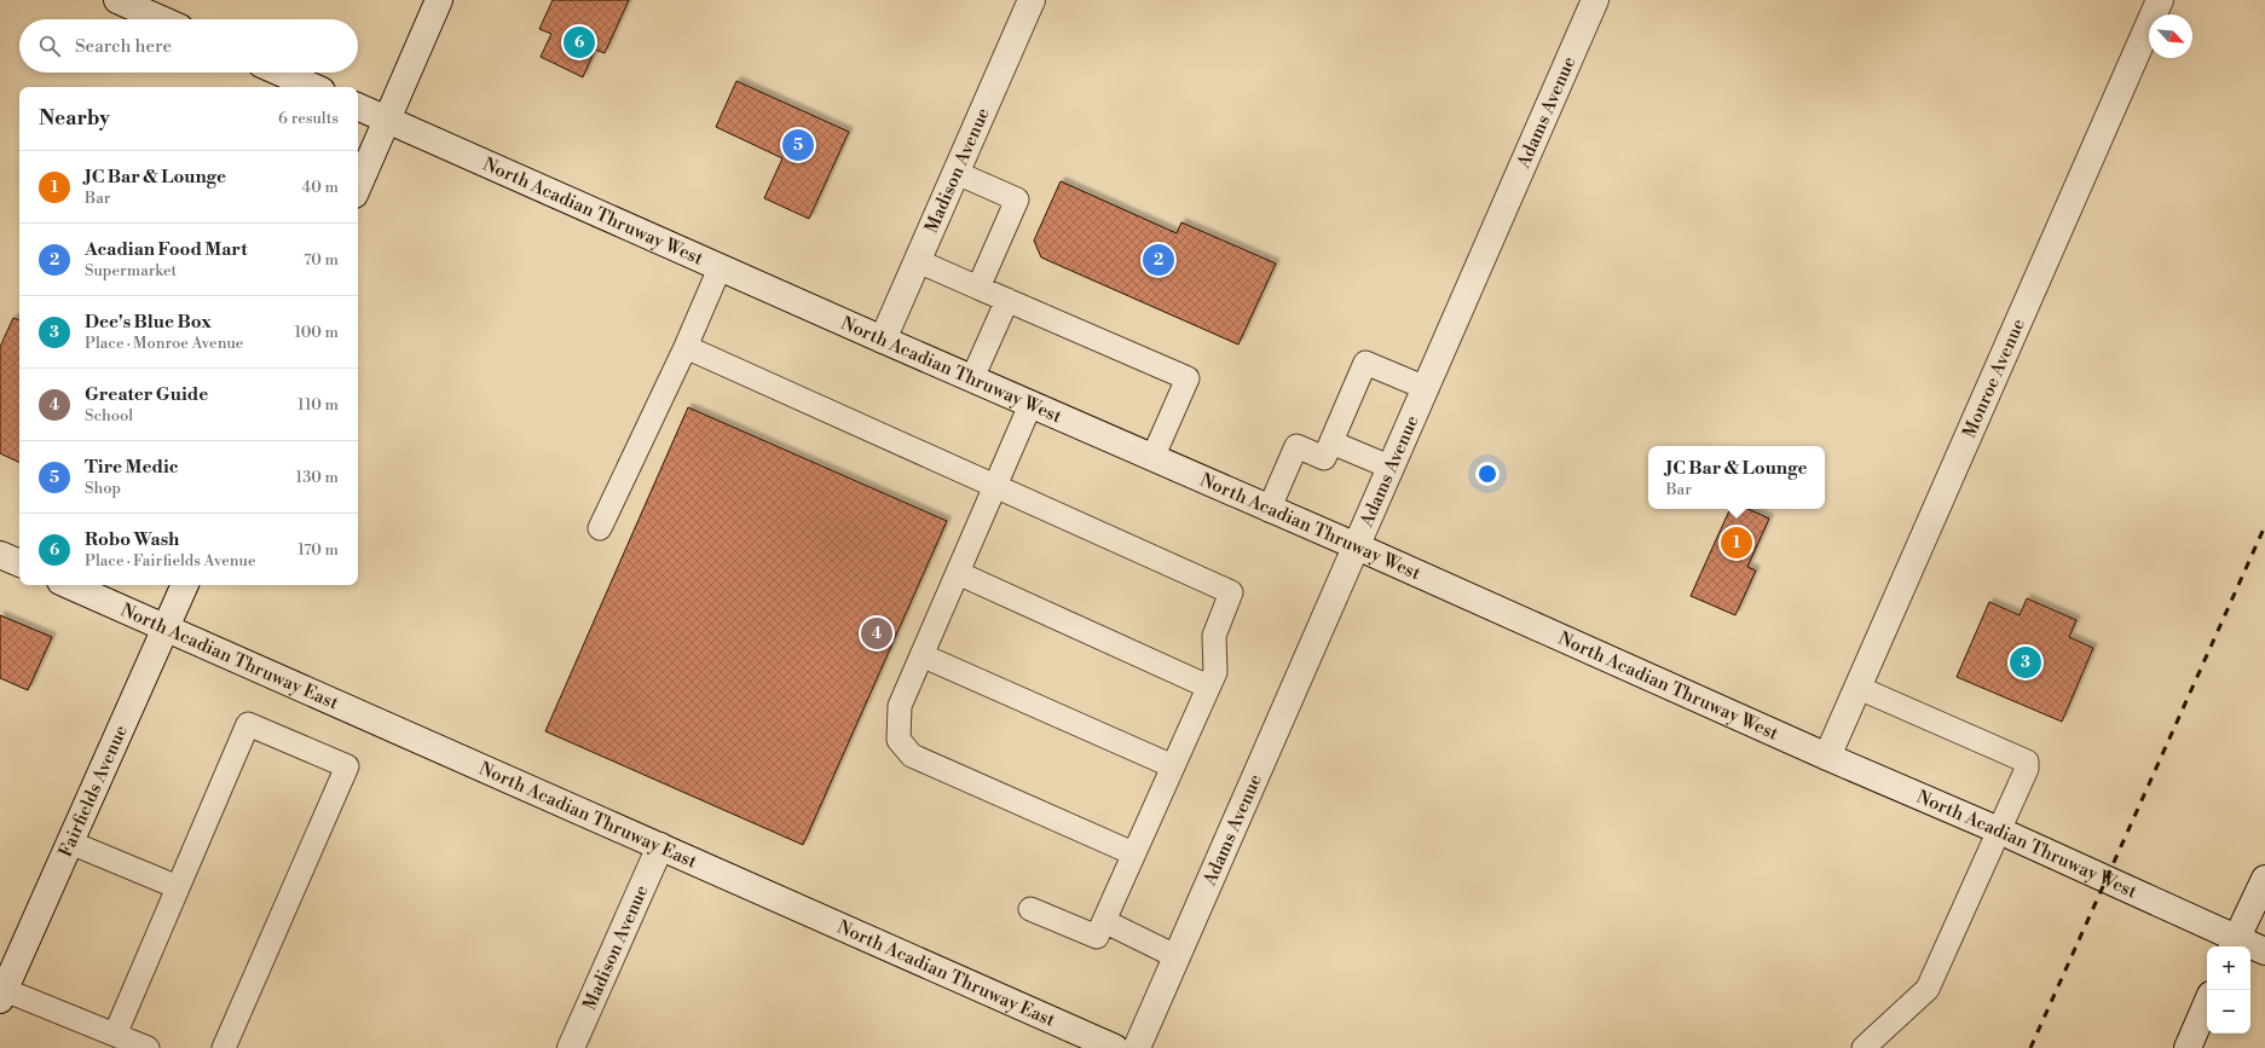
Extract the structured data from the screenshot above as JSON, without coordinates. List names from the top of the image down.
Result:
{
  "streets": {
    "street": [
      "Adams Avenue",
      "Madison Avenue",
      "North Acadian Thruway West",
      "Monroe Avenue",
      "North Acadian Thruway East",
      "Fairfields Avenue"
    ]
  },
  "crossings": [
    ["Adams Avenue", "North Acadian Thruway West"],
    ["Madison Avenue", "North Acadian Thruway West"],
    ["Madison Avenue", "North Acadian Thruway East"],
    ["North Acadian Thruway West", "Monroe Avenue"],
    ["North Acadian Thruway East", "Fairfields Avenue"]
  ],
  "north": "bottom right",
  "page": {
    "search": "Search here",
    "pins": [
      "6",
      "5",
      "2",
      "1",
      "4",
      "3"
    ],
    "heading": ["Nearby", "6 results"],
    "list": [
      {
        "mark": "1",
        "name": "JC Bar & Lounge",
        "note": "Bar",
        "value": "40 m"
      },
      {
        "mark": "2",
        "name": "Acadian Food Mart",
        "note": "Supermarket",
        "value": "70 m"
      },
      {
        "mark": "3",
        "name": "Dee's Blue Box",
        "note": "Place · Monroe Avenue",
        "value": "100 m"
      },
      {
        "mark": "4",
        "name": "Greater Guide",
        "note": "School",
        "value": "110 m"
      },
      {
        "mark": "5",
        "name": "Tire Medic",
        "note": "Shop",
        "value": "130 m"
      },
      {
        "mark": "6",
        "name": "Robo Wash",
        "note": "Place · Fairfields Avenue",
        "value": "170 m"
      }
    ],
    "popup": ["JC Bar & Lounge", "Bar"],
    "map_buttons": ["+", "−"]
  }
}
